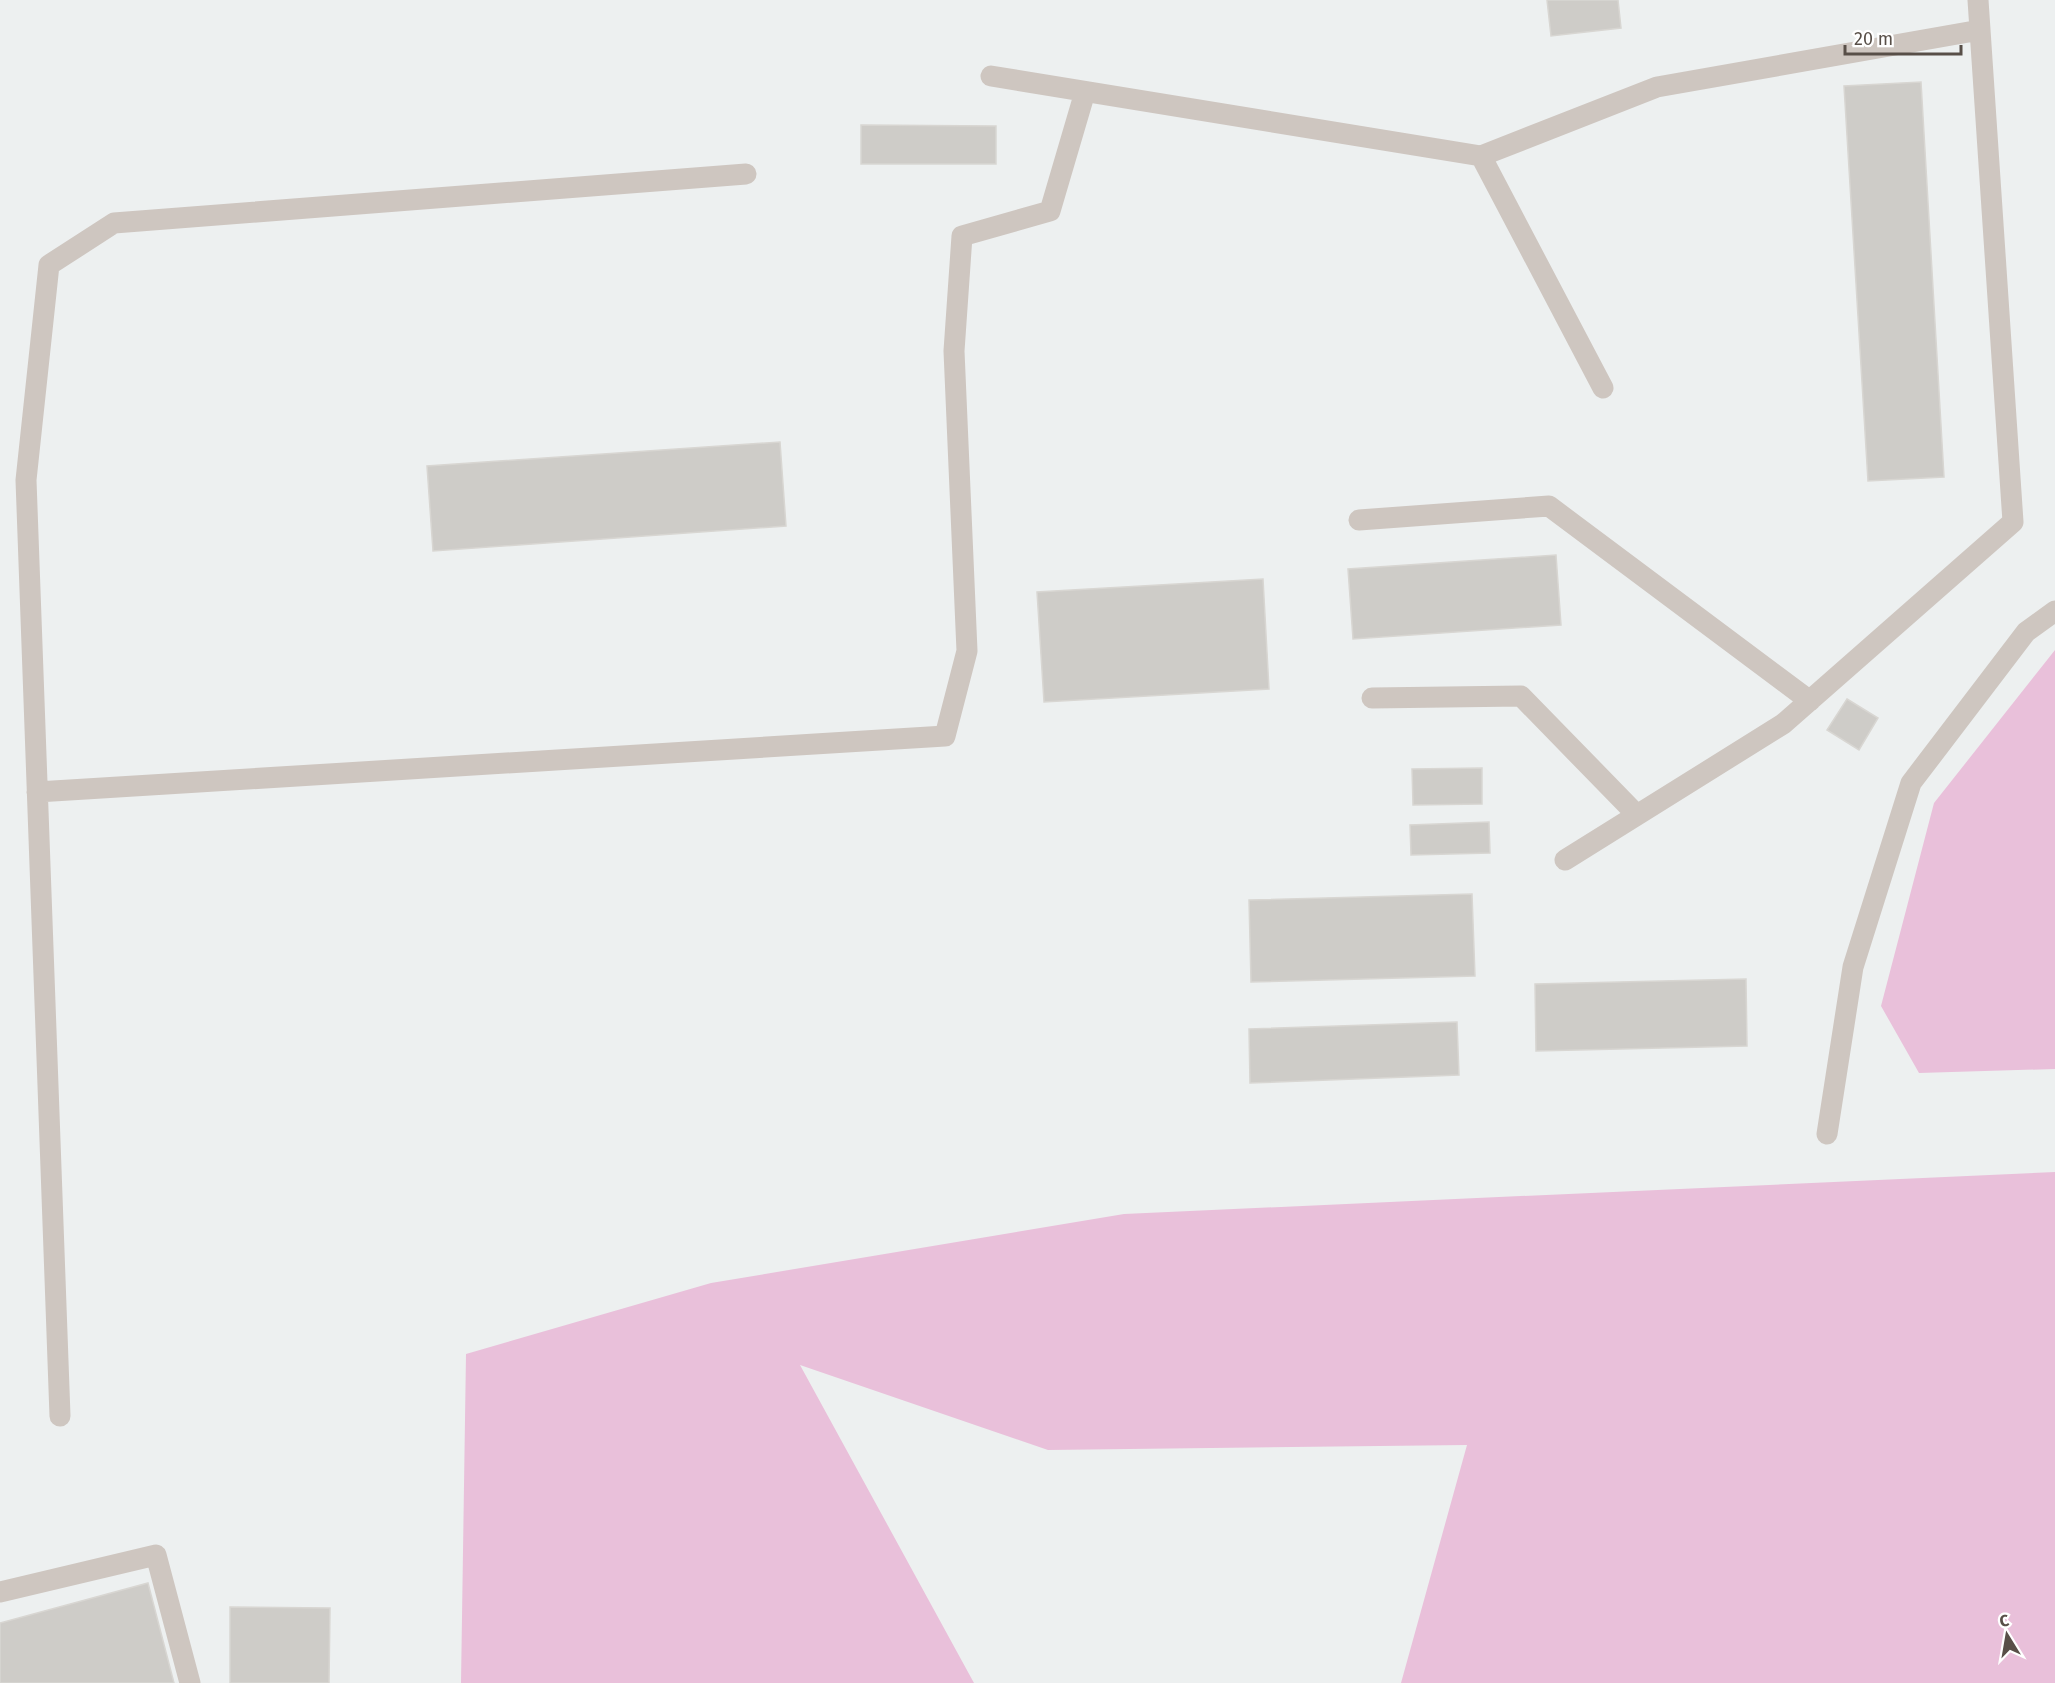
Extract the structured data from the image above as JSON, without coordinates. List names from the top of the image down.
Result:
{
  "scale_bar": "20 m",
  "north": "top"
}
